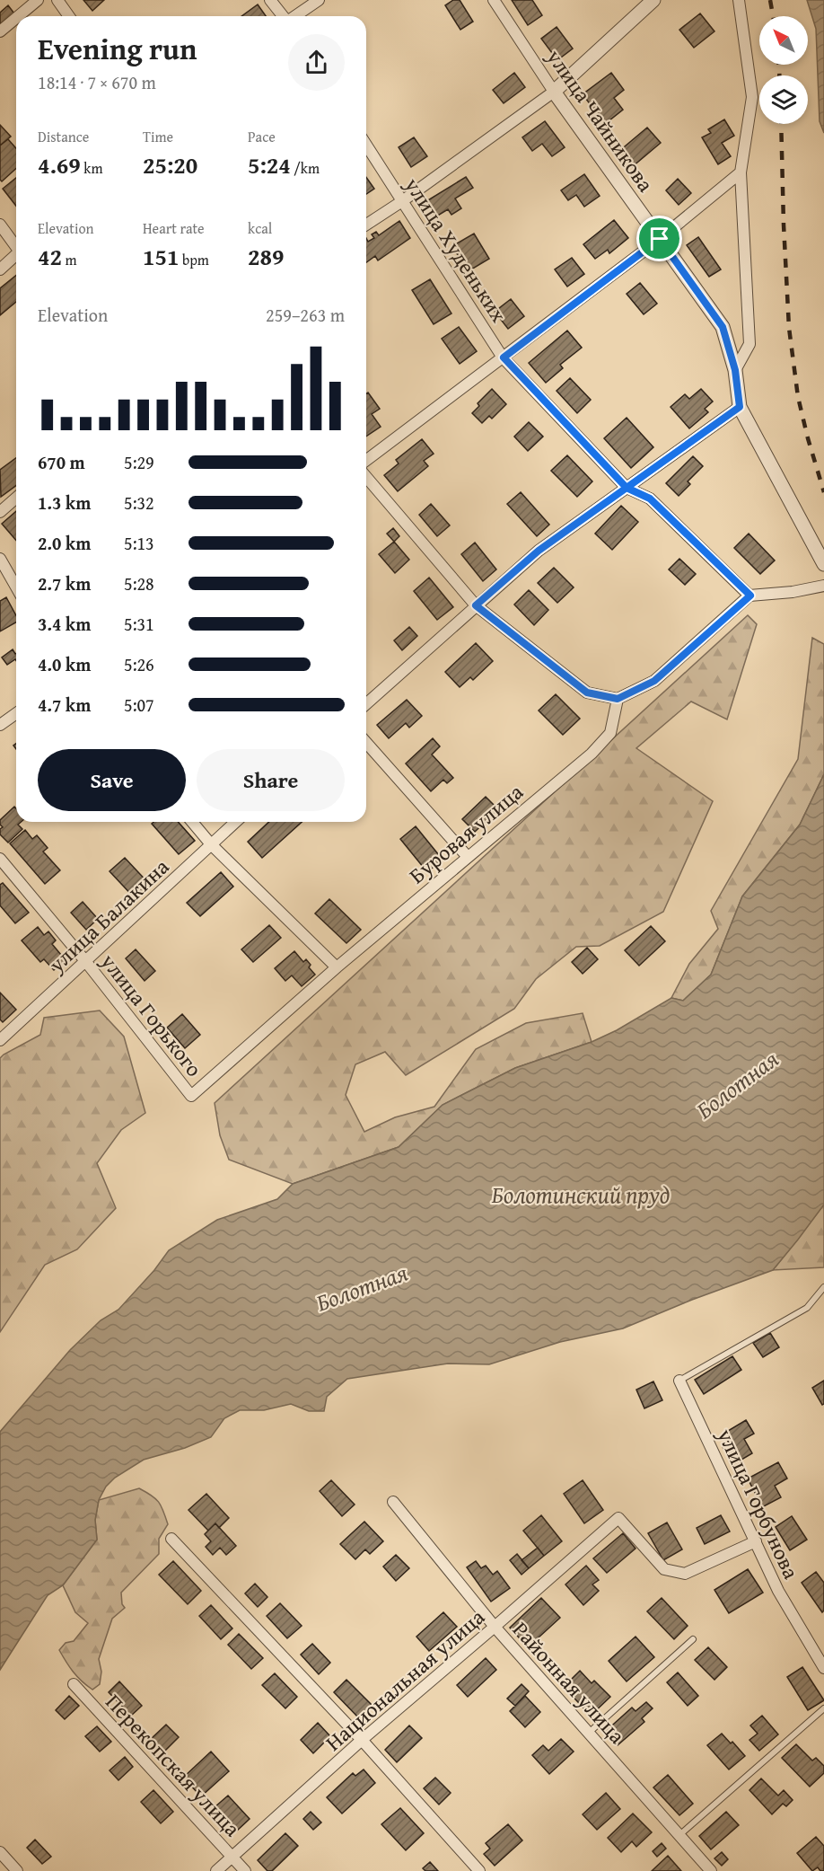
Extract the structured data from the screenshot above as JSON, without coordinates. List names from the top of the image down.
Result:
{
  "streets": {
    "street": [
      "улица Чайникова",
      "улица Худеньких",
      "Буровая улица",
      "улица Балакина",
      "улица Горького",
      "улица Горбунова",
      "Национальная улица",
      "Районная улица",
      "Перекопская улица"
    ]
  },
  "crossings": [
    ["Буровая улица", "улица Горького"],
    ["улица Балакина", "улица Горького"],
    ["улица Горбунова", "Национальная улица"],
    ["Национальная улица", "Районная улица"],
    ["Национальная улица", "Перекопская улица"]
  ],
  "water": ["Болотная", "Болотинский пруд"],
  "north": "top left",
  "page": {
    "heading": ["Evening run", "18:14 · 7 × 670 m"],
    "stats": [
      ["Distance", "4.69 km"],
      ["Time", "25:20"],
      ["Pace", "5:24 /km"],
      ["Elevation", "42 m"],
      ["Heart rate", "151 bpm"],
      ["kcal", "289"]
    ],
    "chart": ["Elevation", "259–263 m"],
    "list": [
      {
        "name": "670 m",
        "note": "5:29"
      },
      {
        "name": "1.3 km",
        "note": "5:32"
      },
      {
        "name": "2.0 km",
        "note": "5:13"
      },
      {
        "name": "2.7 km",
        "note": "5:28"
      },
      {
        "name": "3.4 km",
        "note": "5:31"
      },
      {
        "name": "4.0 km",
        "note": "5:26"
      },
      {
        "name": "4.7 km",
        "note": "5:07"
      }
    ],
    "buttons": ["Save", "Share"]
  }
}
